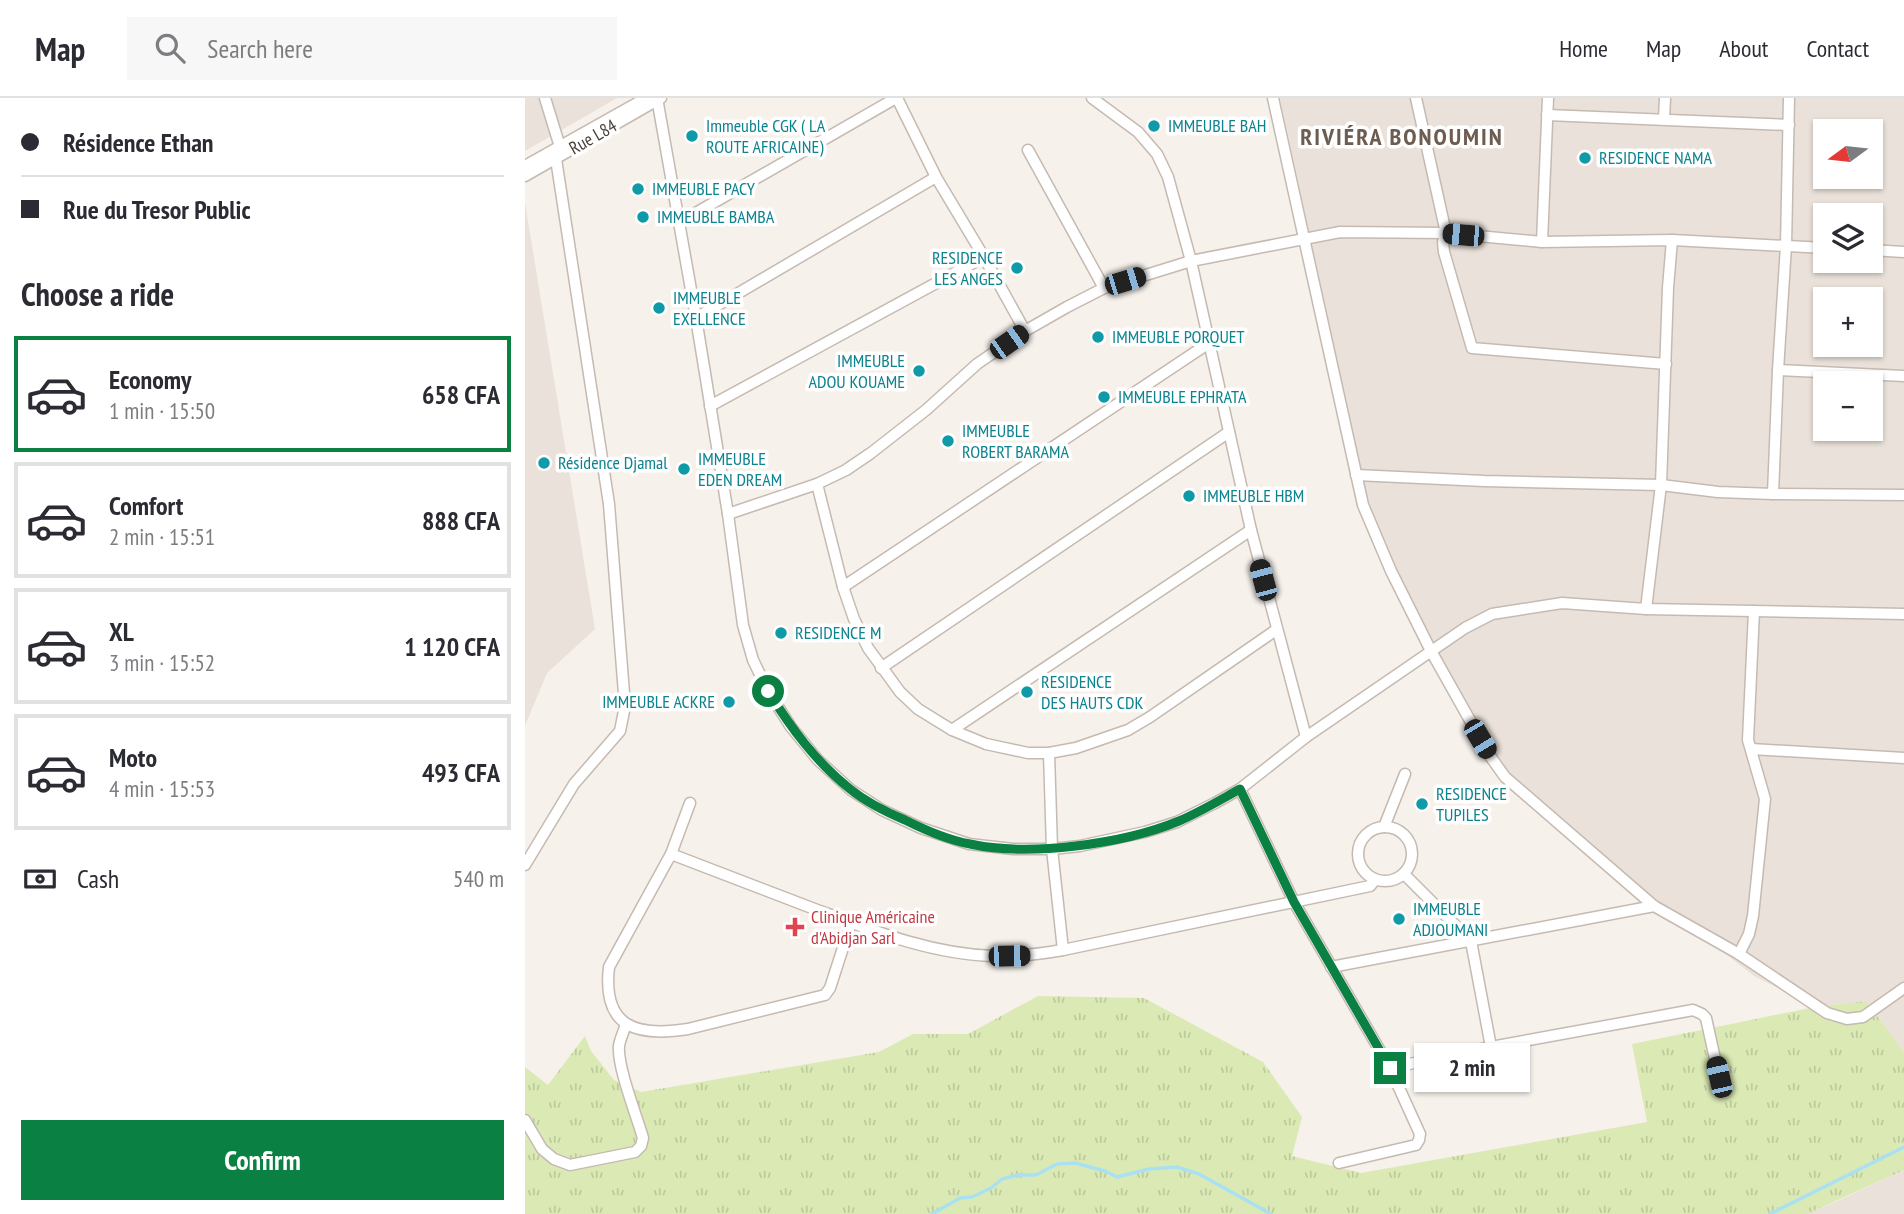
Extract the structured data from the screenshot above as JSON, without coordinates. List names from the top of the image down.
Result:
{
  "streets": {
    "street": ["Rue L84"]
  },
  "districts": ["RIVIÉRA BONOUMIN"],
  "places": {
    "other": [
      "IMMEUBLE BAH",
      "Immeuble CGK ( LA ROUTE AFRICAINE)",
      "RESIDENCE NAMA",
      "IMMEUBLE PACY",
      "IMMEUBLE BAMBA",
      "RESIDENCE LES ANGES",
      "IMMEUBLE EXELLENCE",
      "IMMEUBLE PORQUET",
      "IMMEUBLE ADOU KOUAME",
      "IMMEUBLE EPHRATA",
      "IMMEUBLE ROBERT BARAMA",
      "Résidence Djamal",
      "IMMEUBLE EDEN DREAM",
      "IMMEUBLE HBM",
      "RESIDENCE M",
      "RESIDENCE DES HAUTS CDK",
      "IMMEUBLE ACKRE",
      "RESIDENCE TUPILES",
      "IMMEUBLE ADJOUMANI"
    ],
    "health": ["Clinique Américaine d'Abidjan Sarl"]
  },
  "north": "left",
  "page": {
    "header": "Map",
    "search": "Search here",
    "nav": [
      "Home",
      "Map",
      "About",
      "Contact"
    ],
    "banner": ["Résidence Ethan", "Rue du Tresor Public"],
    "map_buttons": ["+", "−"],
    "heading": "Choose a ride",
    "list": [
      {
        "name": "Economy",
        "note": "1 min · 15:50",
        "value": "658 CFA"
      },
      {
        "name": "Comfort",
        "note": "2 min · 15:51",
        "value": "888 CFA"
      },
      {
        "name": "XL",
        "note": "3 min · 15:52",
        "value": "1 120 CFA"
      },
      {
        "name": "Moto",
        "note": "4 min · 15:53",
        "value": "493 CFA"
      }
    ],
    "pay": ["Cash", "540 m"],
    "bubble": "2 min",
    "buttons": "Confirm"
  }
}
